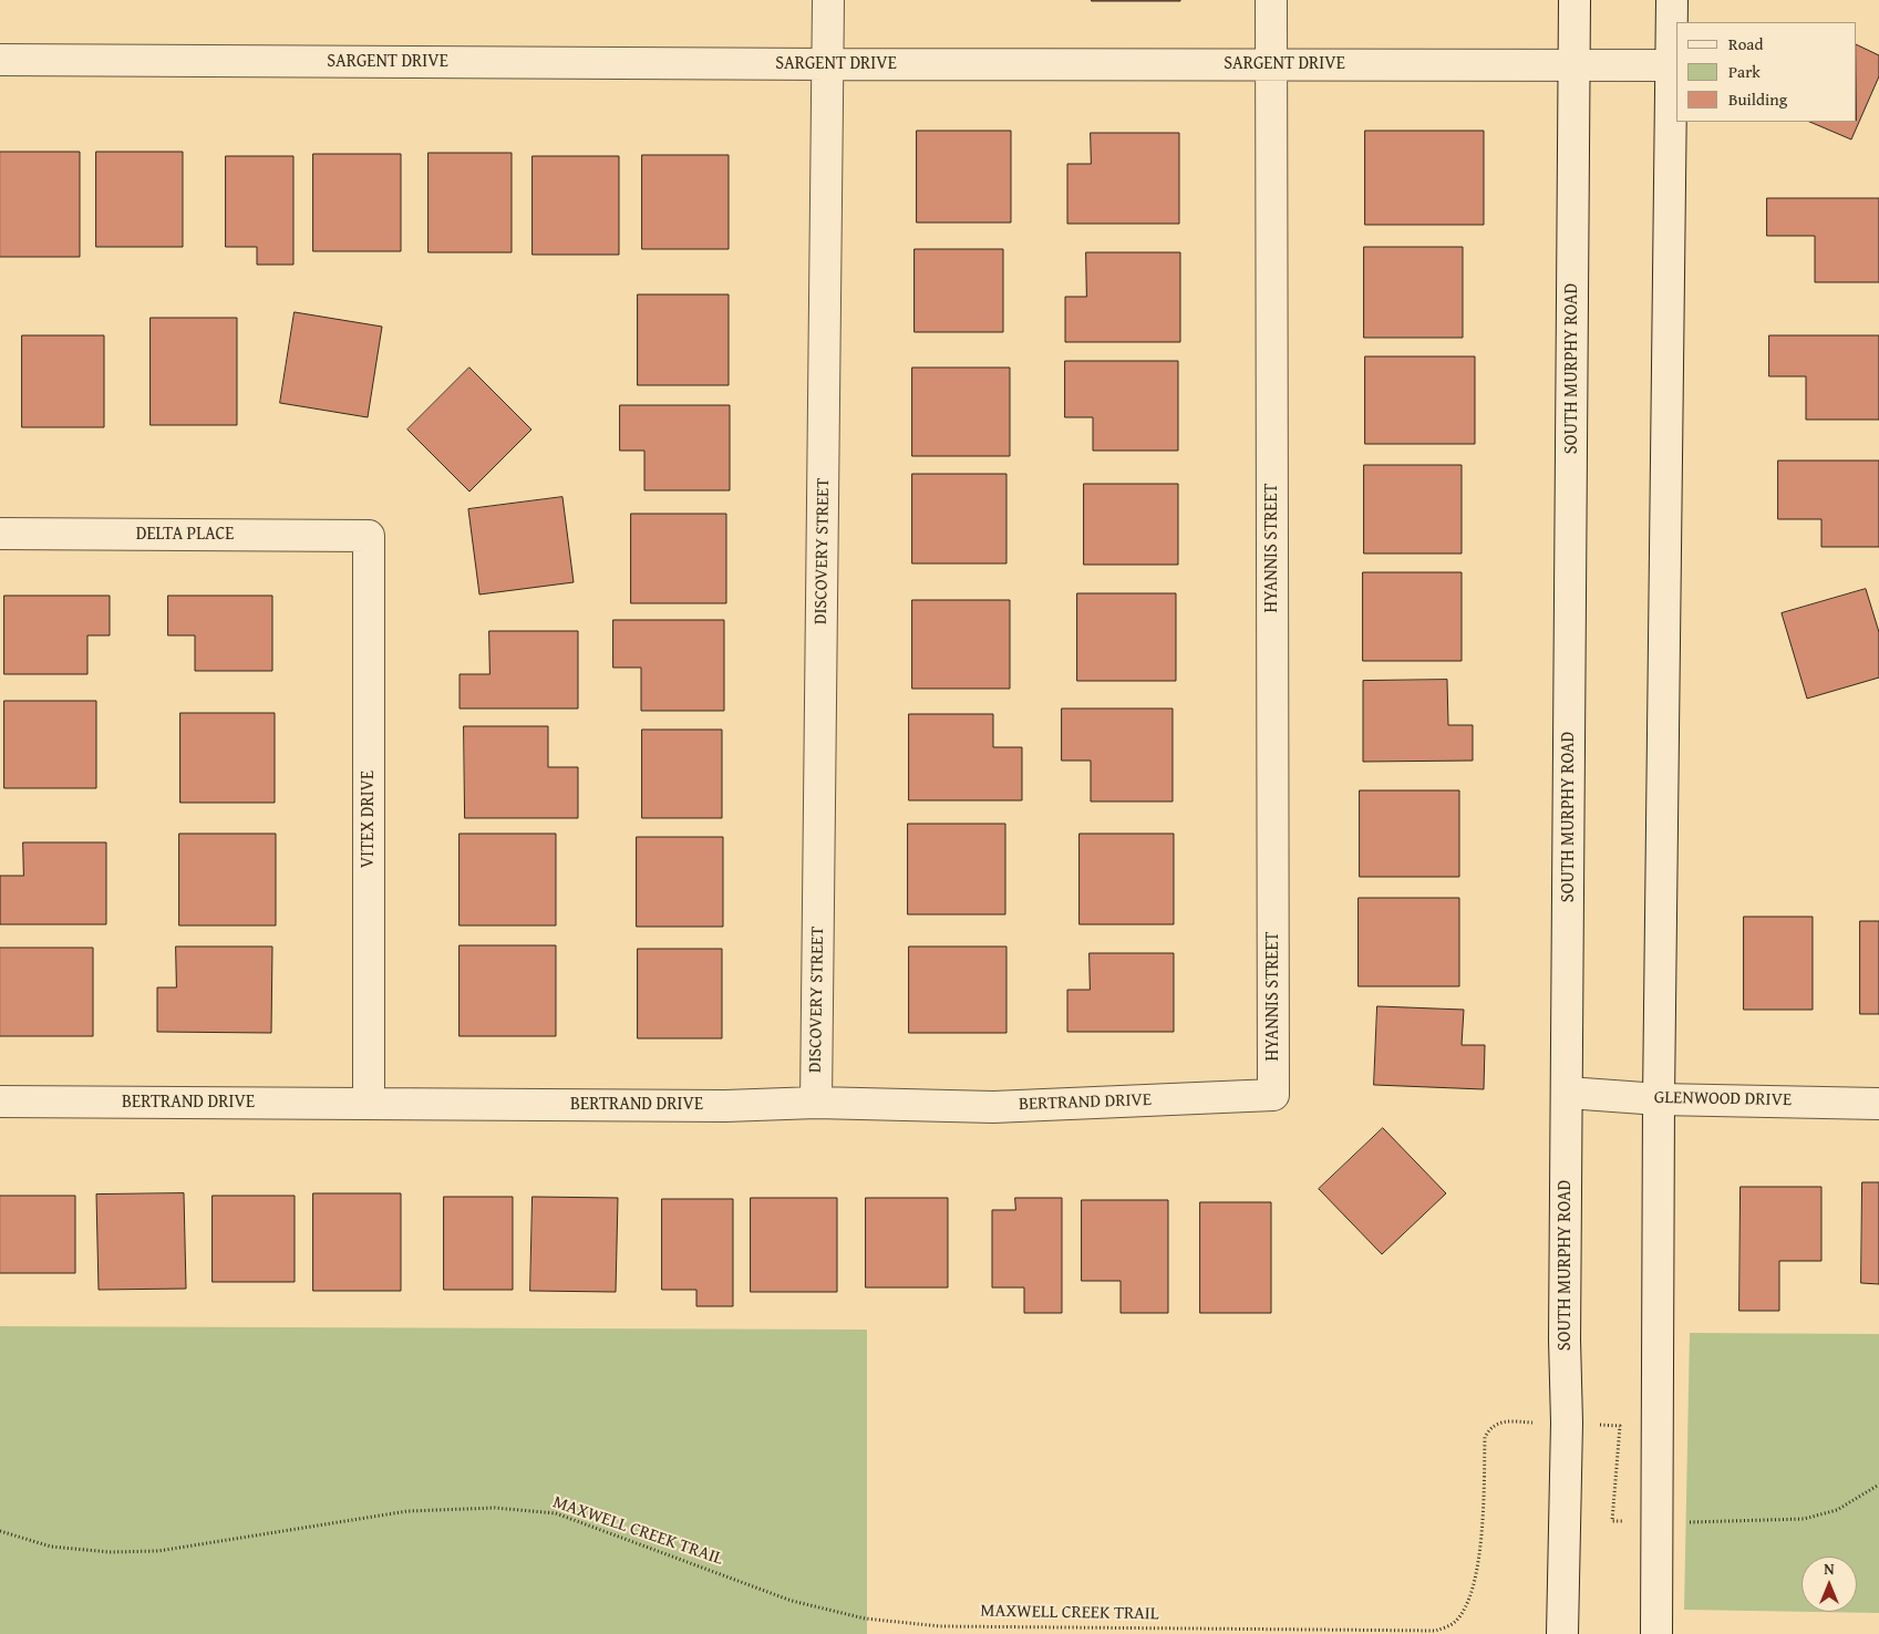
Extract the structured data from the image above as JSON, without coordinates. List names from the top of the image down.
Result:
{
  "streets": {
    "street": [
      "SARGENT DRIVE",
      "SOUTH MURPHY ROAD",
      "DELTA PLACE",
      "HYANNIS STREET",
      "DISCOVERY STREET",
      "VITEX DRIVE",
      "GLENWOOD DRIVE",
      "BERTRAND DRIVE"
    ],
    "path": ["MAXWELL CREEK TRAIL"]
  },
  "crossings": [
    ["SARGENT DRIVE", "SOUTH MURPHY ROAD"],
    ["SARGENT DRIVE", "HYANNIS STREET"],
    ["SARGENT DRIVE", "DISCOVERY STREET"],
    ["SOUTH MURPHY ROAD", "GLENWOOD DRIVE"],
    ["SOUTH MURPHY ROAD", "MAXWELL CREEK TRAIL"],
    ["DELTA PLACE", "VITEX DRIVE"],
    ["HYANNIS STREET", "BERTRAND DRIVE"],
    ["DISCOVERY STREET", "BERTRAND DRIVE"],
    ["VITEX DRIVE", "BERTRAND DRIVE"]
  ],
  "legend": ["Road", "Park", "Building"],
  "north": "top"
}
